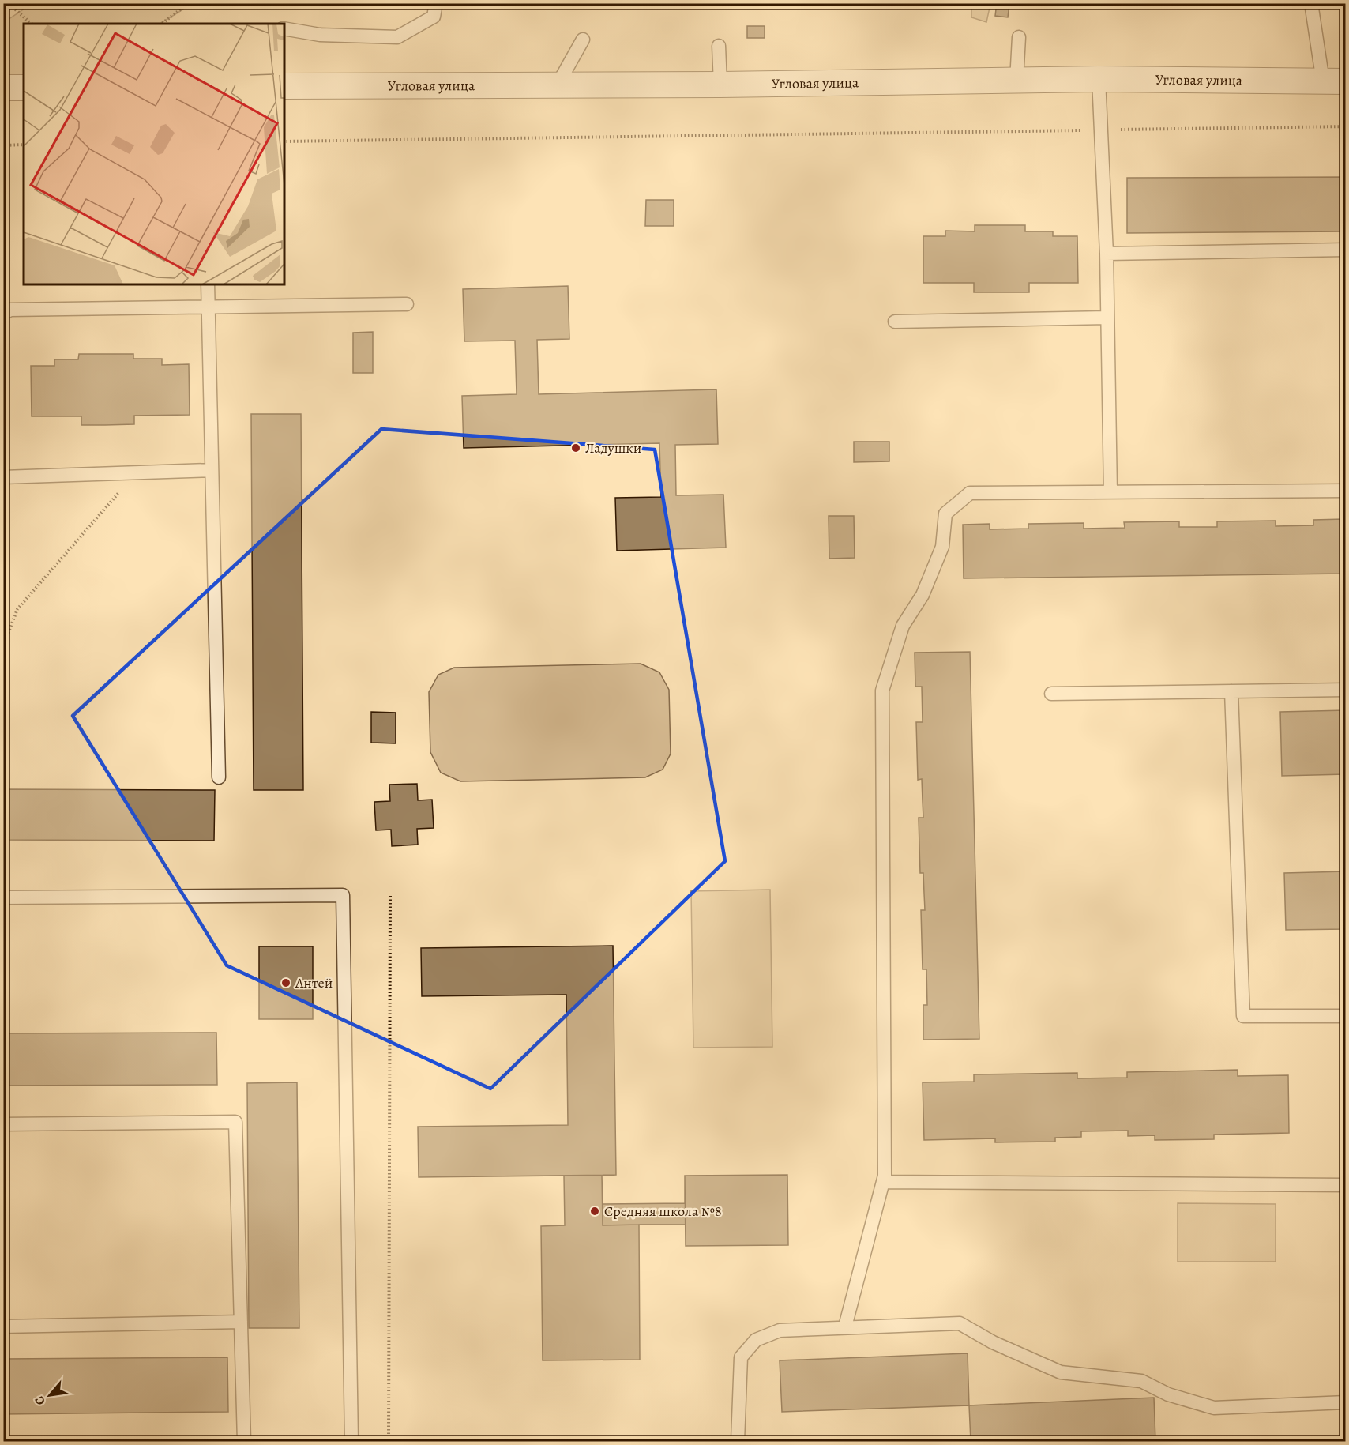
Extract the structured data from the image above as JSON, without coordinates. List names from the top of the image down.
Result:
{
  "streets": {
    "street": ["Угловая улица"]
  },
  "places": ["Ладушки", "Антей", "Средняя школа №8"],
  "north": "bottom left"
}
